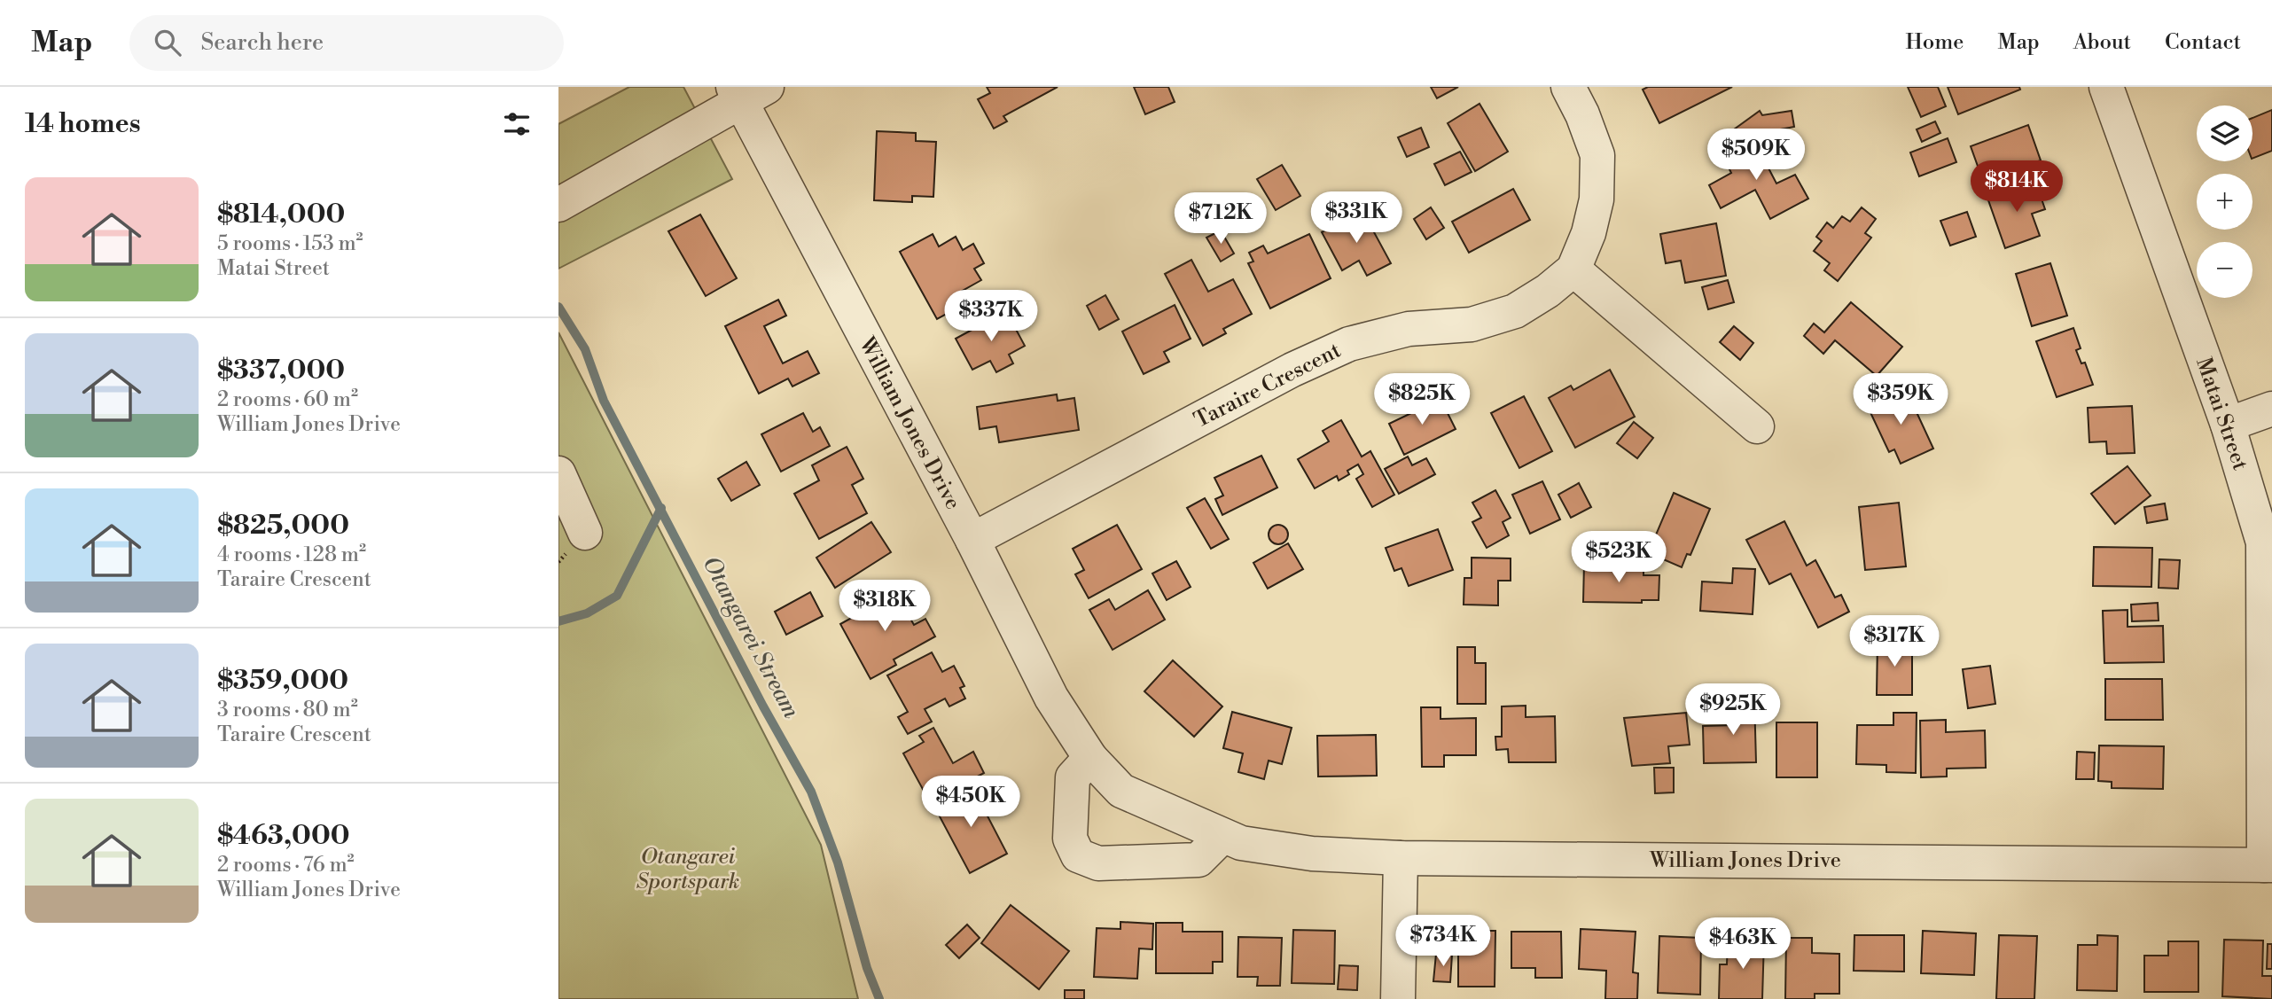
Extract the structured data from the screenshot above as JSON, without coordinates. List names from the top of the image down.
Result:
{
  "streets": {
    "street": ["Taraire Crescent", "Matai Street", "William Jones Drive"]
  },
  "crossings": [
    ["Taraire Crescent", "William Jones Drive"],
    ["Matai Street", "William Jones Drive"]
  ],
  "water": ["Otangarei Stream"],
  "parks": ["Otangarei Sportspark"],
  "page": {
    "header": "Map",
    "search": "Search here",
    "nav": [
      "Home",
      "Map",
      "About",
      "Contact"
    ],
    "heading": "14 homes",
    "map_buttons": ["+", "−"],
    "price": [
      "$509K",
      "$814K",
      "$331K",
      "$712K",
      "$337K",
      "$825K",
      "$359K",
      "$523K",
      "$318K",
      "$317K",
      "$925K",
      "$450K",
      "$734K",
      "$463K"
    ],
    "list": [
      {
        "name": "$814,000",
        "note": "5 rooms · 153 m² · Matai Street"
      },
      {
        "name": "$337,000",
        "note": "2 rooms · 60 m² · William Jones Drive"
      },
      {
        "name": "$825,000",
        "note": "4 rooms · 128 m² · Taraire Crescent"
      },
      {
        "name": "$359,000",
        "note": "3 rooms · 80 m² · Taraire Crescent"
      },
      {
        "name": "$463,000",
        "note": "2 rooms · 76 m² · William Jones Drive"
      }
    ]
  }
}
